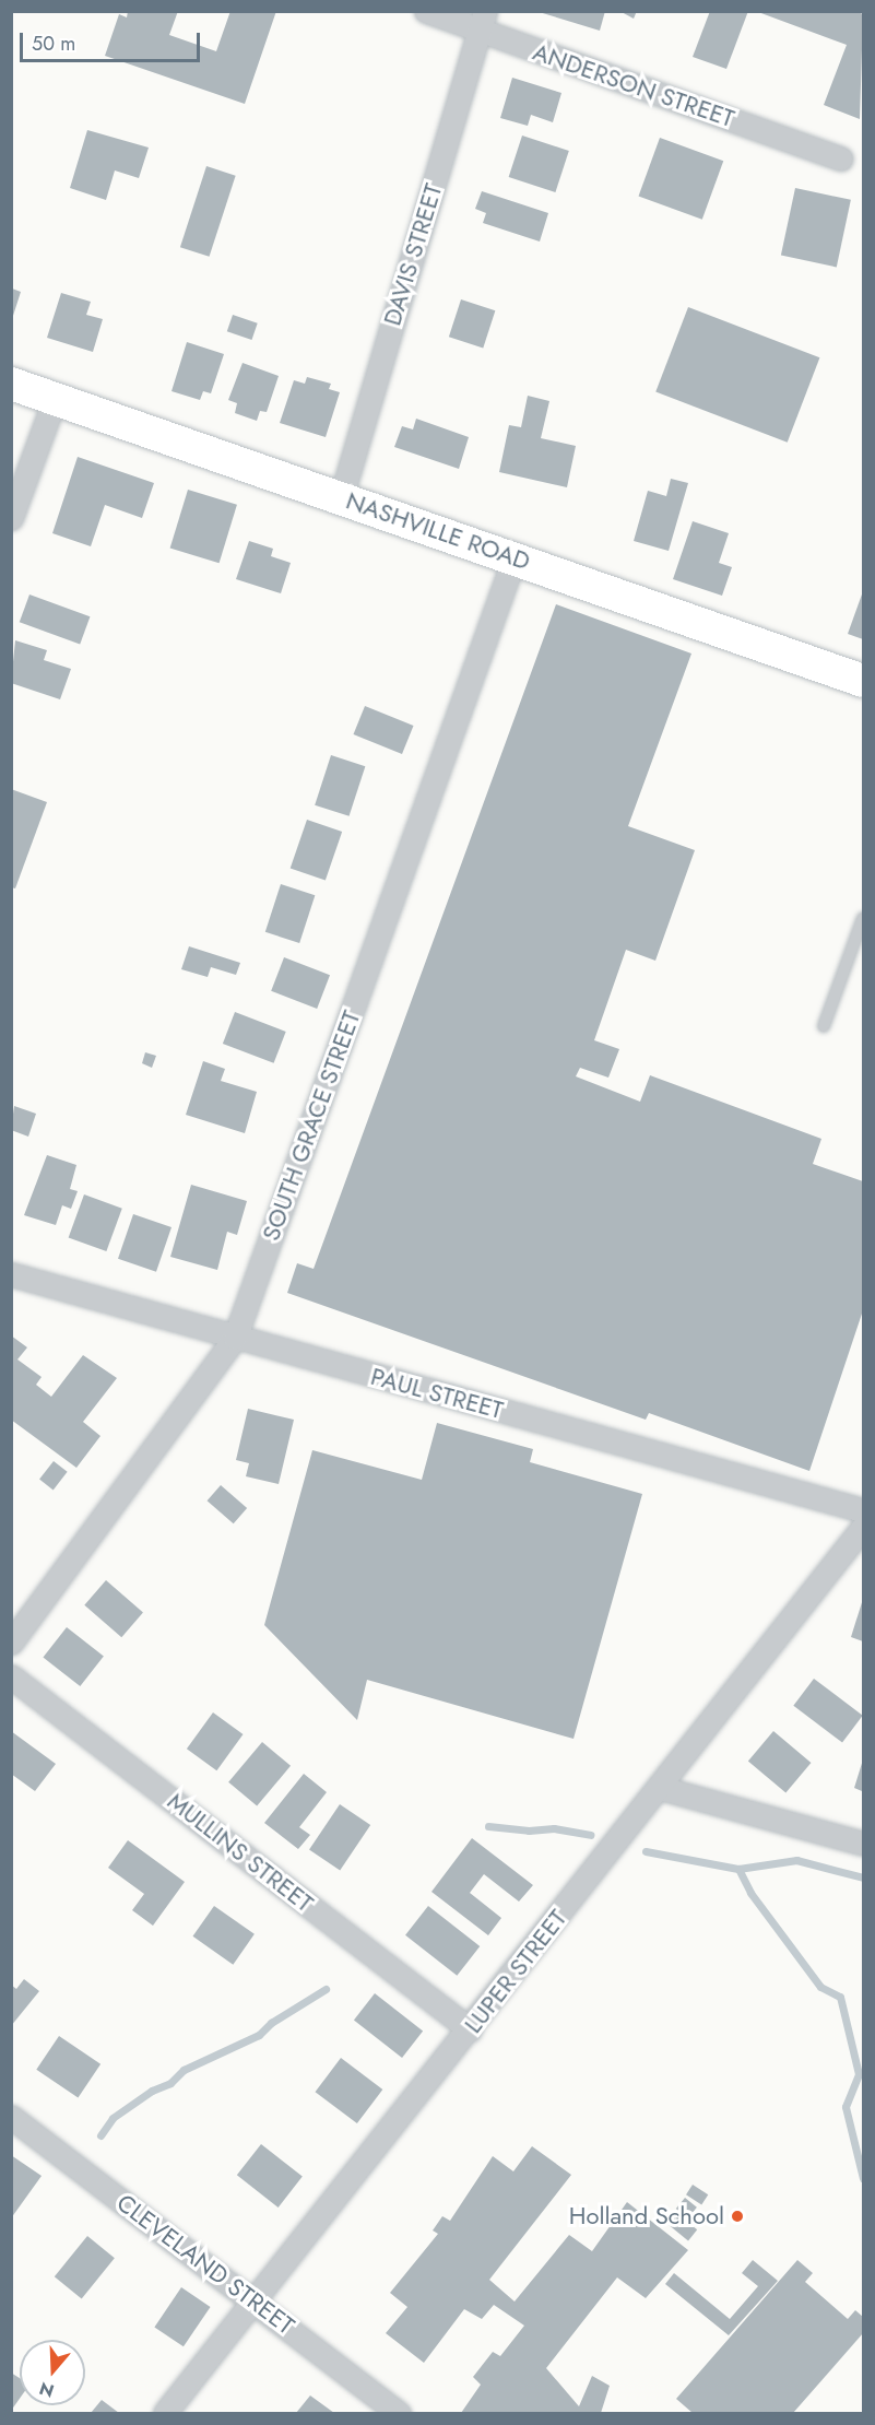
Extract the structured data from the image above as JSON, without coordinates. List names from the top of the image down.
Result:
{
  "streets": {
    "main road": ["NASHVILLE ROAD"],
    "street": [
      "ANDERSON STREET",
      "DAVIS STREET",
      "SOUTH GRACE STREET",
      "PAUL STREET",
      "MULLINS STREET",
      "LUPER STREET",
      "CLEVELAND STREET"
    ]
  },
  "crossings": [
    ["ANDERSON STREET", "DAVIS STREET"],
    ["DAVIS STREET", "NASHVILLE ROAD"],
    ["NASHVILLE ROAD", "SOUTH GRACE STREET"],
    ["SOUTH GRACE STREET", "PAUL STREET"],
    ["MULLINS STREET", "LUPER STREET"],
    ["LUPER STREET", "CLEVELAND STREET"]
  ],
  "places": ["Holland School"],
  "scale_bar": "50 m",
  "north": "bottom"
}
